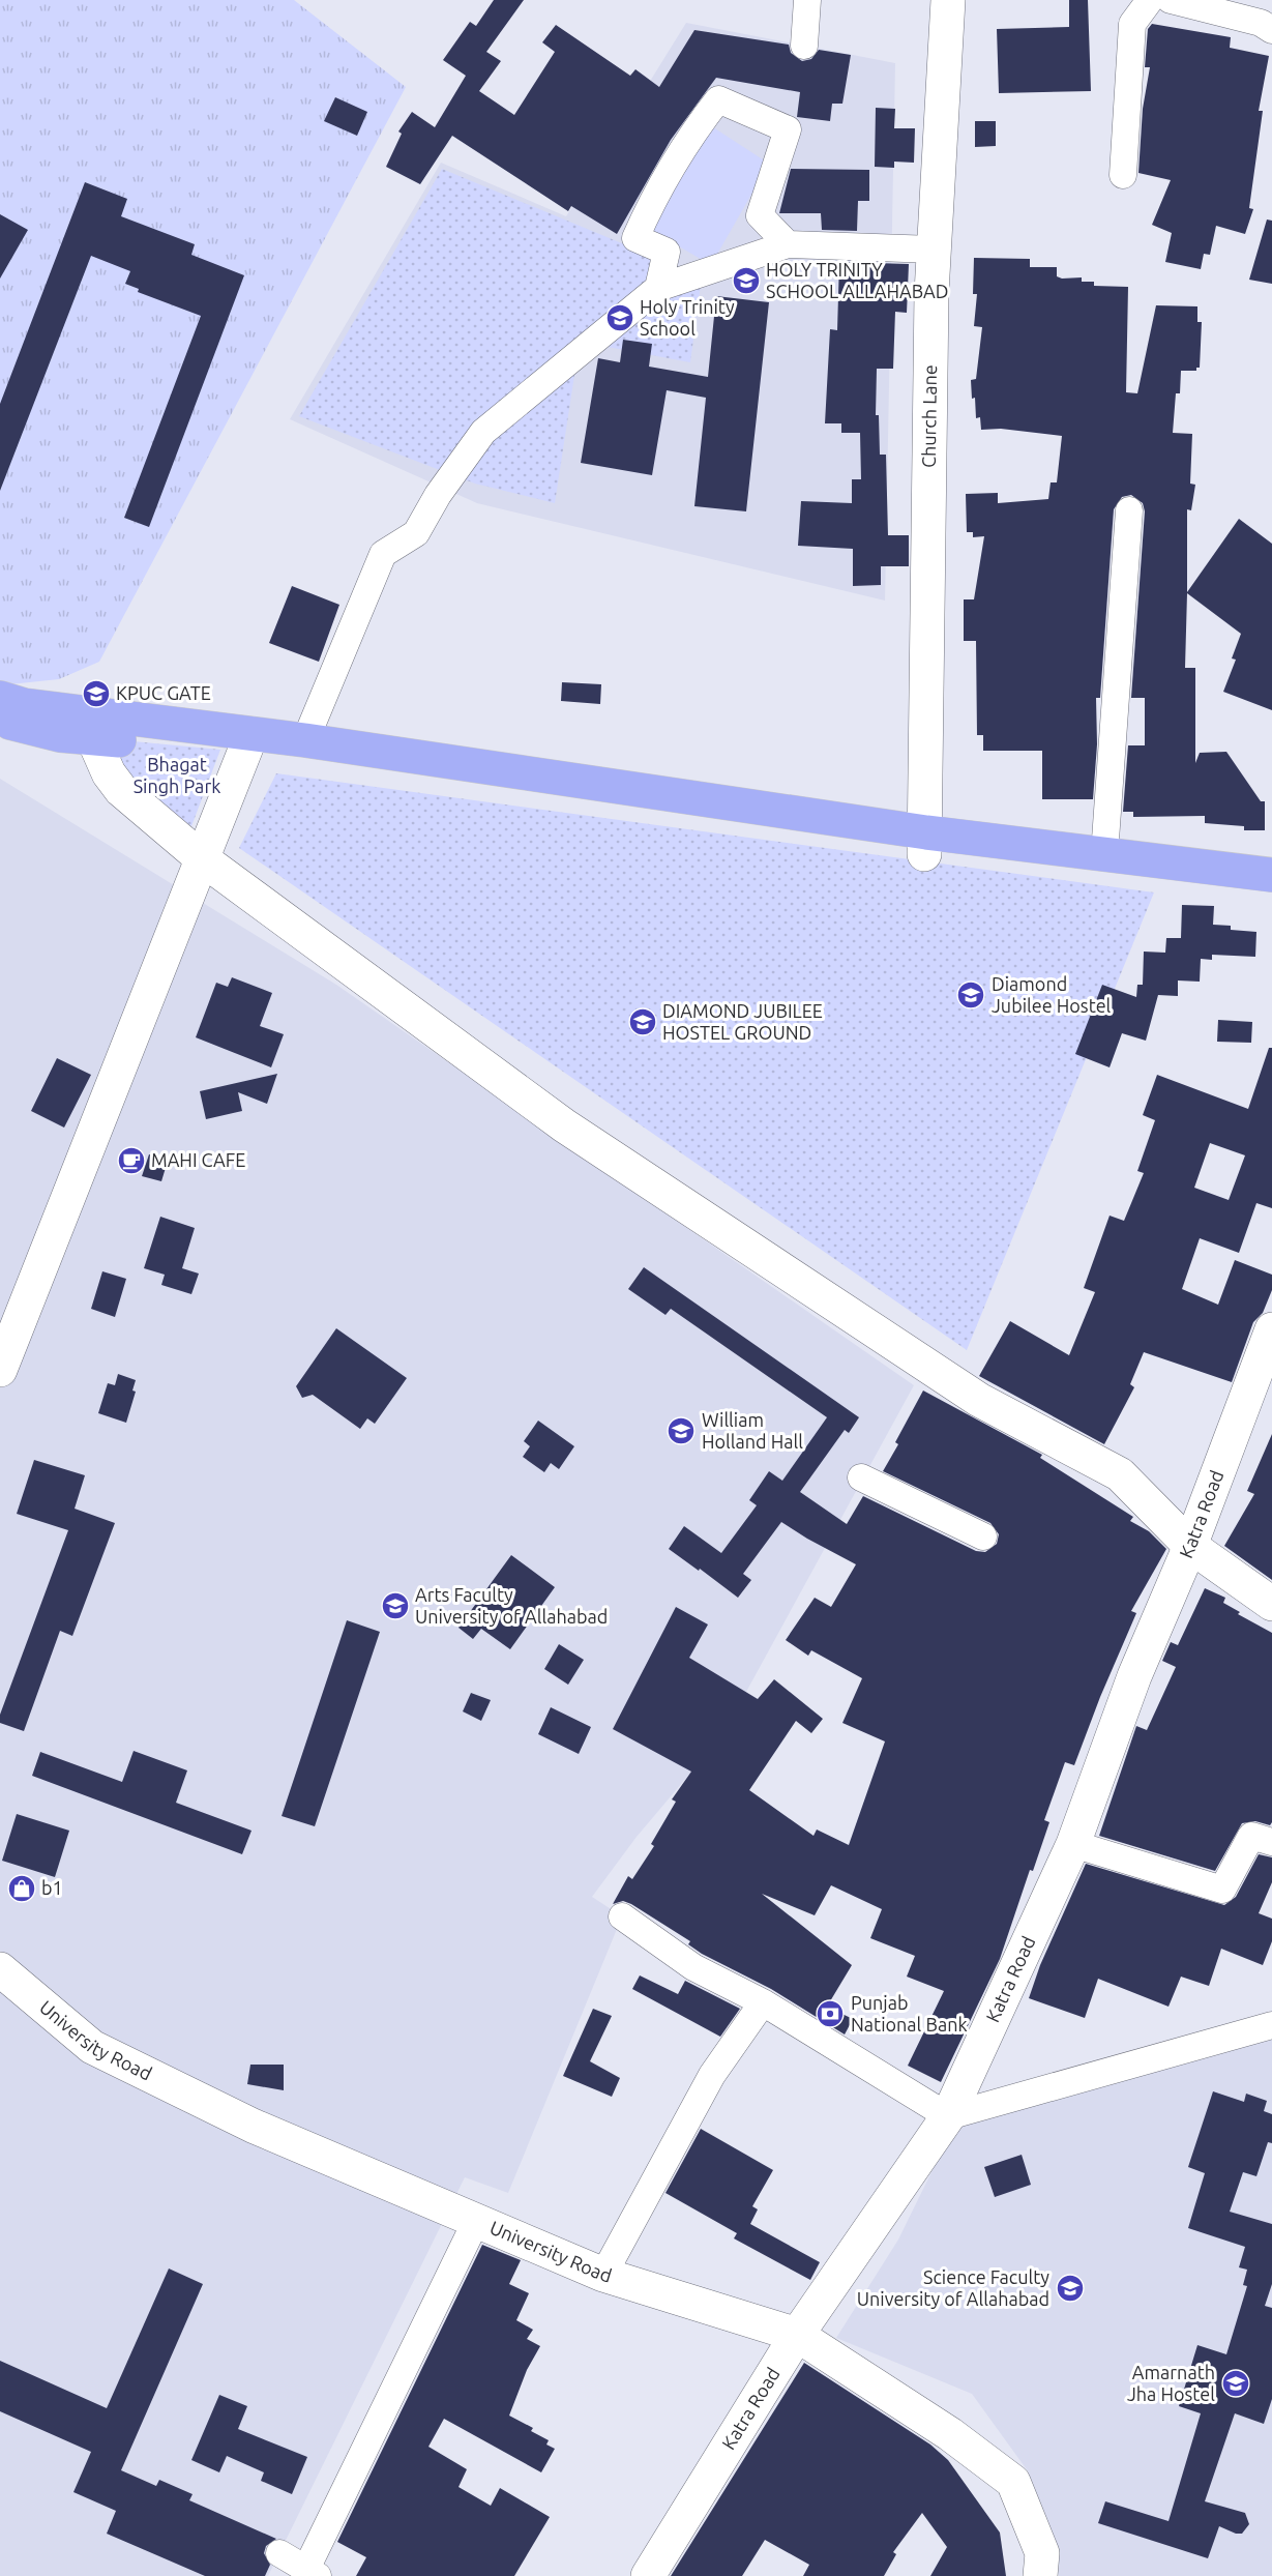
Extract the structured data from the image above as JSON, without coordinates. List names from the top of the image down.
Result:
{
  "streets": {
    "street": ["Church Lane", "Katra Road", "University Road"]
  },
  "crossings": [
    ["Katra Road", "University Road"]
  ],
  "parks": ["Bhagat Singh Park"],
  "places": {
    "school or university": [
      "HOLY TRINITY SCHOOL ALLAHABAD",
      "Holy Trinity School",
      "KPUC GATE",
      "Diamond Jubilee Hostel",
      "DIAMOND JUBILEE HOSTEL GROUND",
      "William Holland Hall",
      "Arts Faculty University of Allahabad",
      "Science Faculty University of Allahabad",
      "Amarnath Jha Hostel"
    ],
    "cafe": ["MAHI CAFE"],
    "shop": ["b1"],
    "bank": ["Punjab National Bank"]
  }
}
